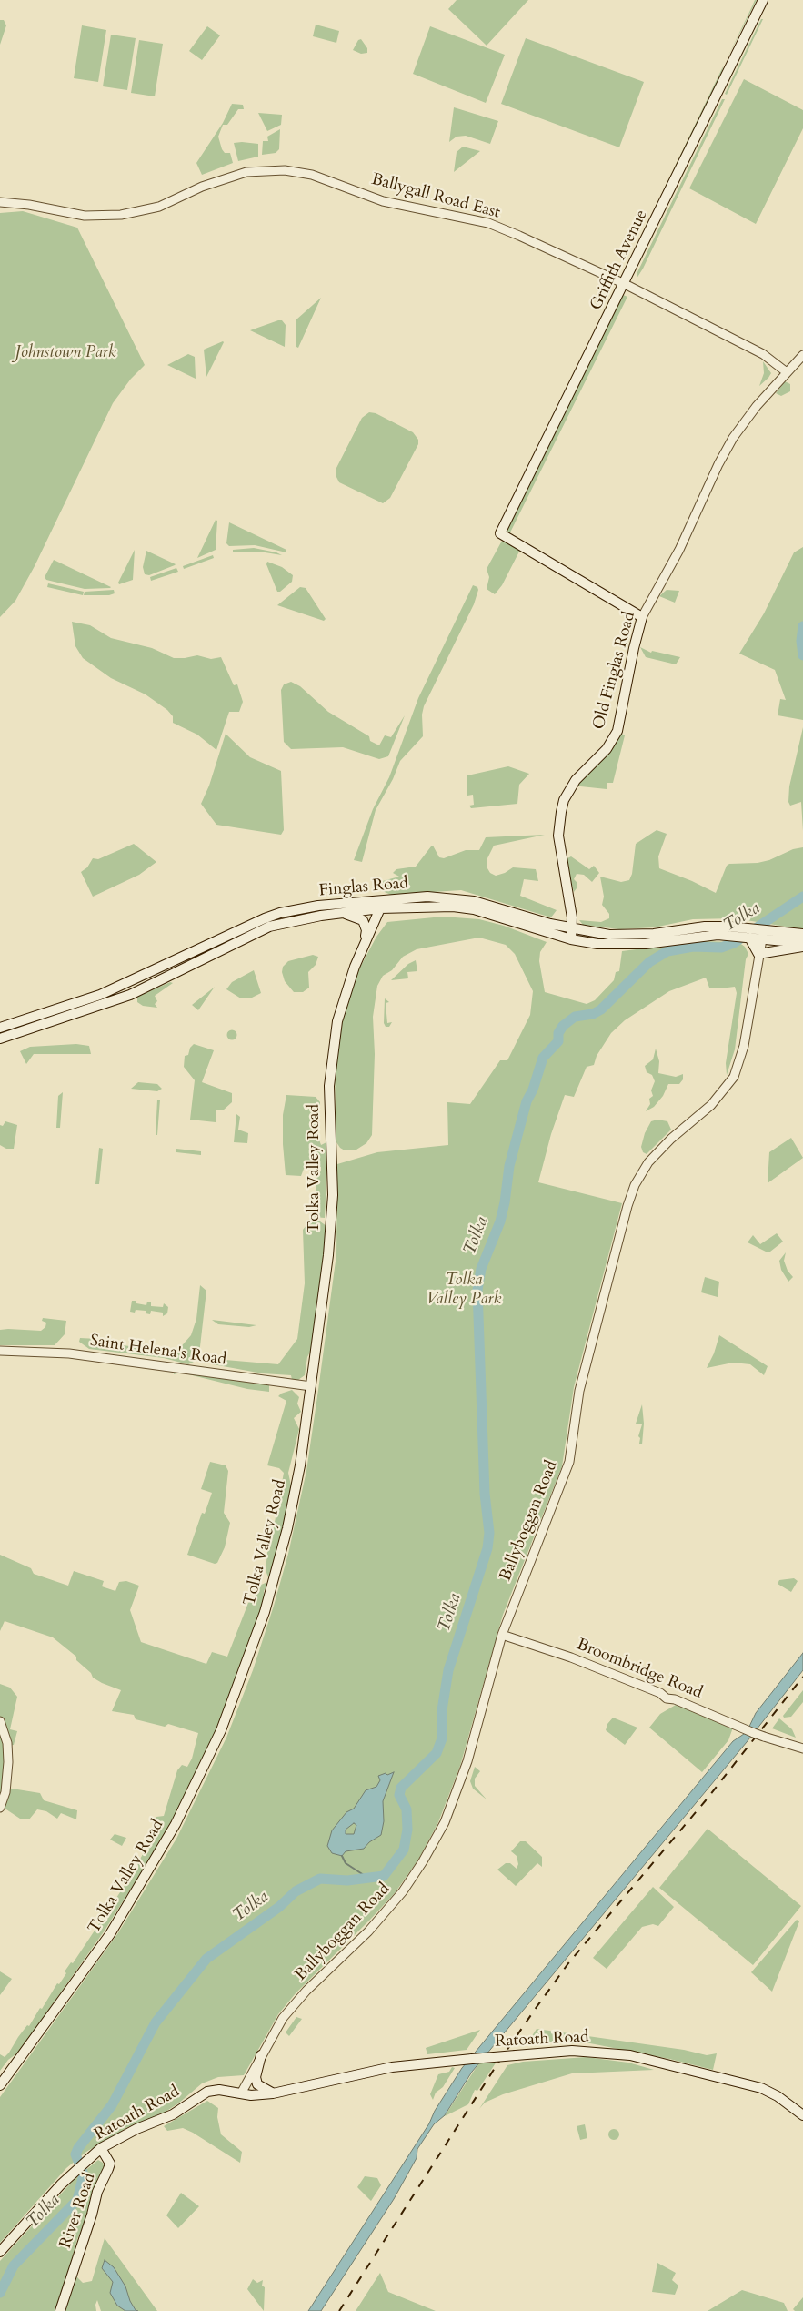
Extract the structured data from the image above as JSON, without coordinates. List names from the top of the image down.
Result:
{
  "streets": {
    "main road": [
      "Griffith Avenue",
      "Old Finglas Road",
      "Finglas Road",
      "Tolka Valley Road",
      "Ratoath Road",
      "River Road"
    ],
    "street": [
      "Ballygall Road East",
      "Saint Helena's Road",
      "Ballyboggan Road",
      "Broombridge Road"
    ]
  },
  "crossings": [
    ["Ballygall Road East", "Griffith Avenue"],
    ["Ballygall Road East", "Old Finglas Road"],
    ["Griffith Avenue", "Old Finglas Road"],
    ["Old Finglas Road", "Finglas Road"],
    ["Finglas Road", "Tolka Valley Road"],
    ["Finglas Road", "Ballyboggan Road"],
    ["Tolka Valley Road", "Saint Helena's Road"],
    ["Ballyboggan Road", "Broombridge Road"],
    ["Ballyboggan Road", "Ratoath Road"],
    ["Ratoath Road", "River Road"]
  ],
  "water": ["Tolka"],
  "parks": ["Johnstown Park", "Tolka Valley Park"]
}
